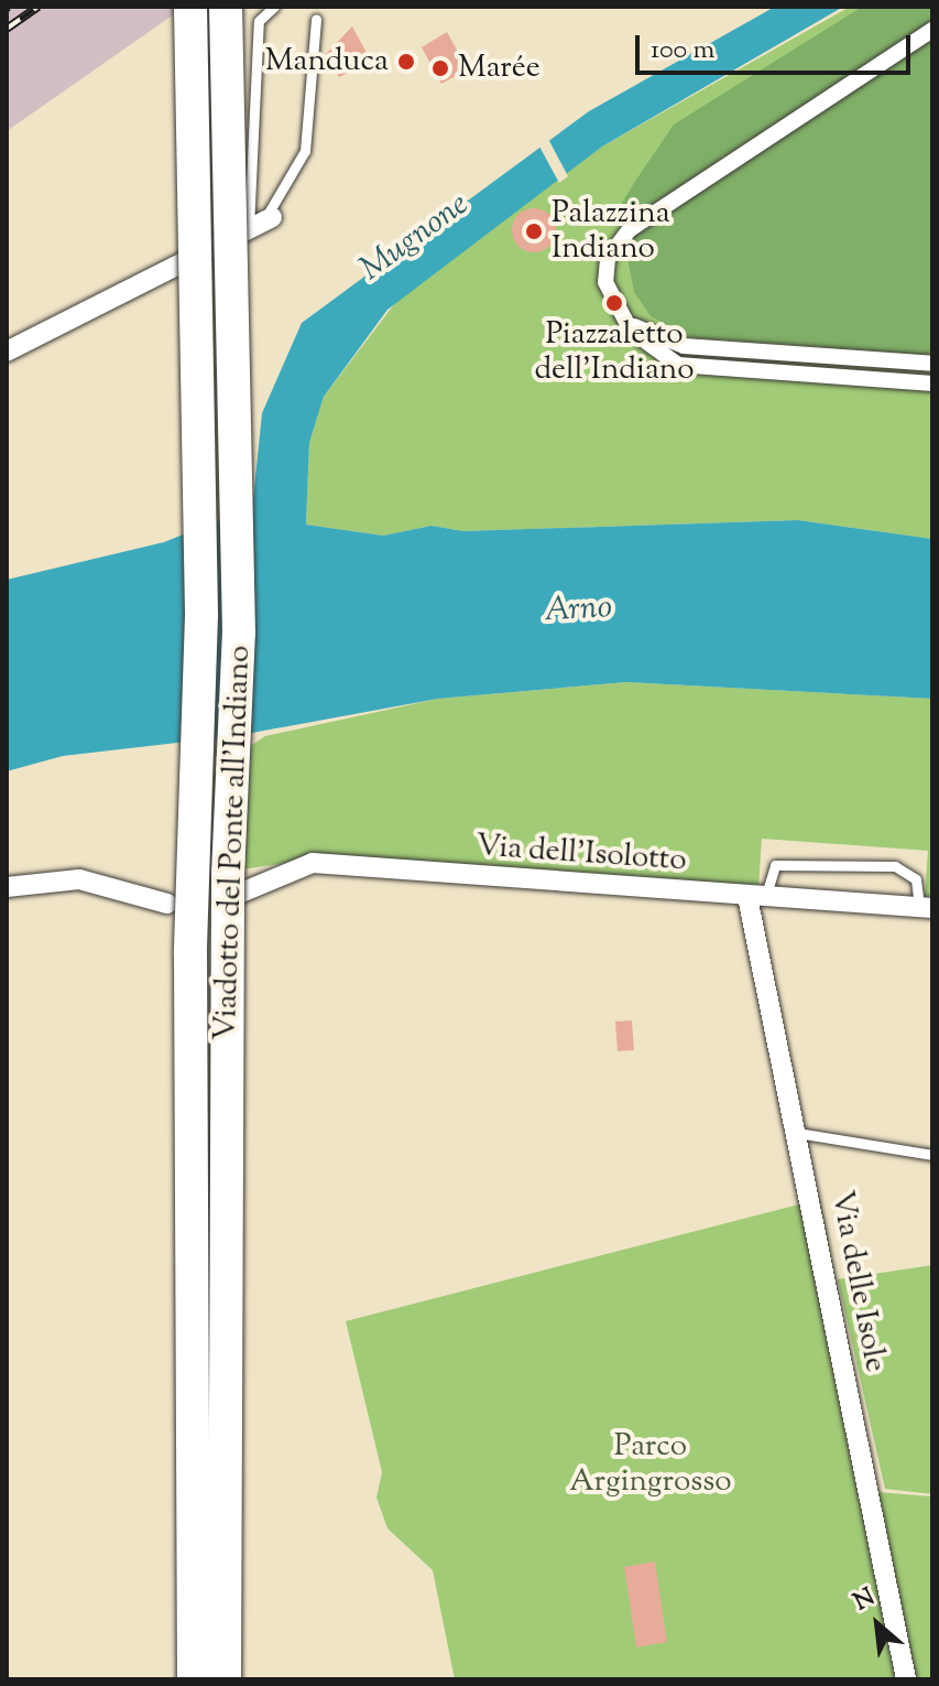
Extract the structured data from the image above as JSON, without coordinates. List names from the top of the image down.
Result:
{
  "streets": {
    "highway": ["Viadotto del Ponte all'Indiano"],
    "street": ["Via dell'Isolotto", "Via delle Isole"]
  },
  "crossings": [
    ["Via dell'Isolotto", "Via delle Isole"]
  ],
  "water": ["Mugnone", "Arno"],
  "parks": ["Parco Argingrosso"],
  "places": [
    "Manduca",
    "Marée",
    "Palazzina Indiano",
    "Piazzaletto dell'Indiano"
  ],
  "scale_bar": "100 m",
  "north": "top left"
}
